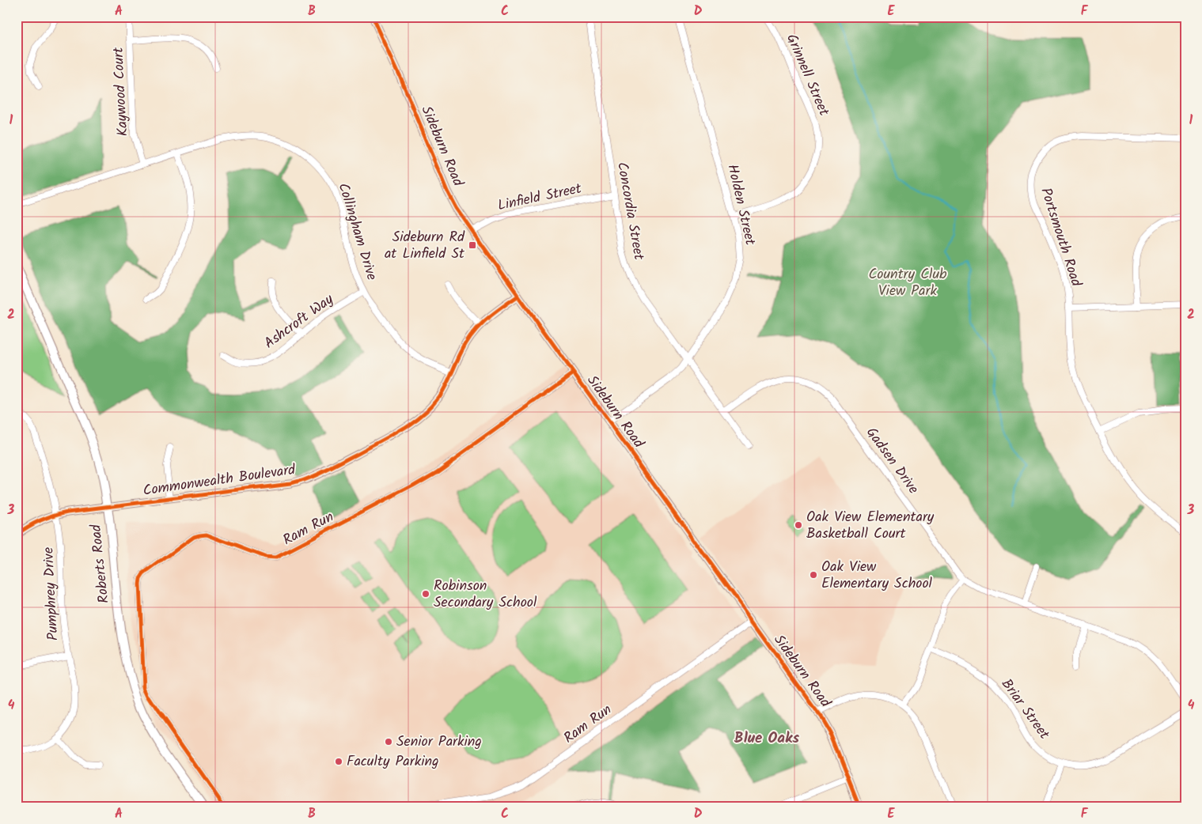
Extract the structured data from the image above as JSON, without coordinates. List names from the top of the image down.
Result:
{
  "streets": {
    "main road": ["Roberts Road"],
    "street": [
      "Grinnell Street",
      "Kaywood Court",
      "Sideburn Road",
      "Linfield Street",
      "Holden Street",
      "Concordia Street",
      "Collingham Drive",
      "Portsmouth Road",
      "Ashcroft Way",
      "Gadsen Drive",
      "Commonwealth Boulevard",
      "Ram Run",
      "Pumphrey Drive",
      "Briar Street"
    ]
  },
  "crossings": [
    ["Grinnell Street", "Holden Street"],
    ["Kaywood Court", "Collingham Drive"],
    ["Sideburn Road", "Linfield Street"],
    ["Sideburn Road", "Holden Street"],
    ["Sideburn Road", "Commonwealth Boulevard"],
    ["Sideburn Road", "Ram Run"],
    ["Linfield Street", "Concordia Street"],
    ["Holden Street", "Concordia Street"],
    ["Concordia Street", "Gadsen Drive"],
    ["Collingham Drive", "Ashcroft Way"],
    ["Collingham Drive", "Commonwealth Boulevard"],
    ["Commonwealth Boulevard", "Roberts Road"],
    ["Commonwealth Boulevard", "Pumphrey Drive"]
  ],
  "districts": ["Blue Oaks"],
  "parks": ["Country Club View Park"],
  "places": {
    "transit": ["Sideburn Rd at Linfield St"],
    "other": [
      "Oak View Elementary Basketball Court",
      "Oak View Elementary School",
      "Robinson Secondary School",
      "Senior Parking",
      "Faculty Parking"
    ]
  },
  "grid": {
    "columns": [
      "A",
      "B",
      "C",
      "D",
      "E",
      "F"
    ],
    "rows": [
      "1",
      "2",
      "3",
      "4"
    ]
  }
}
